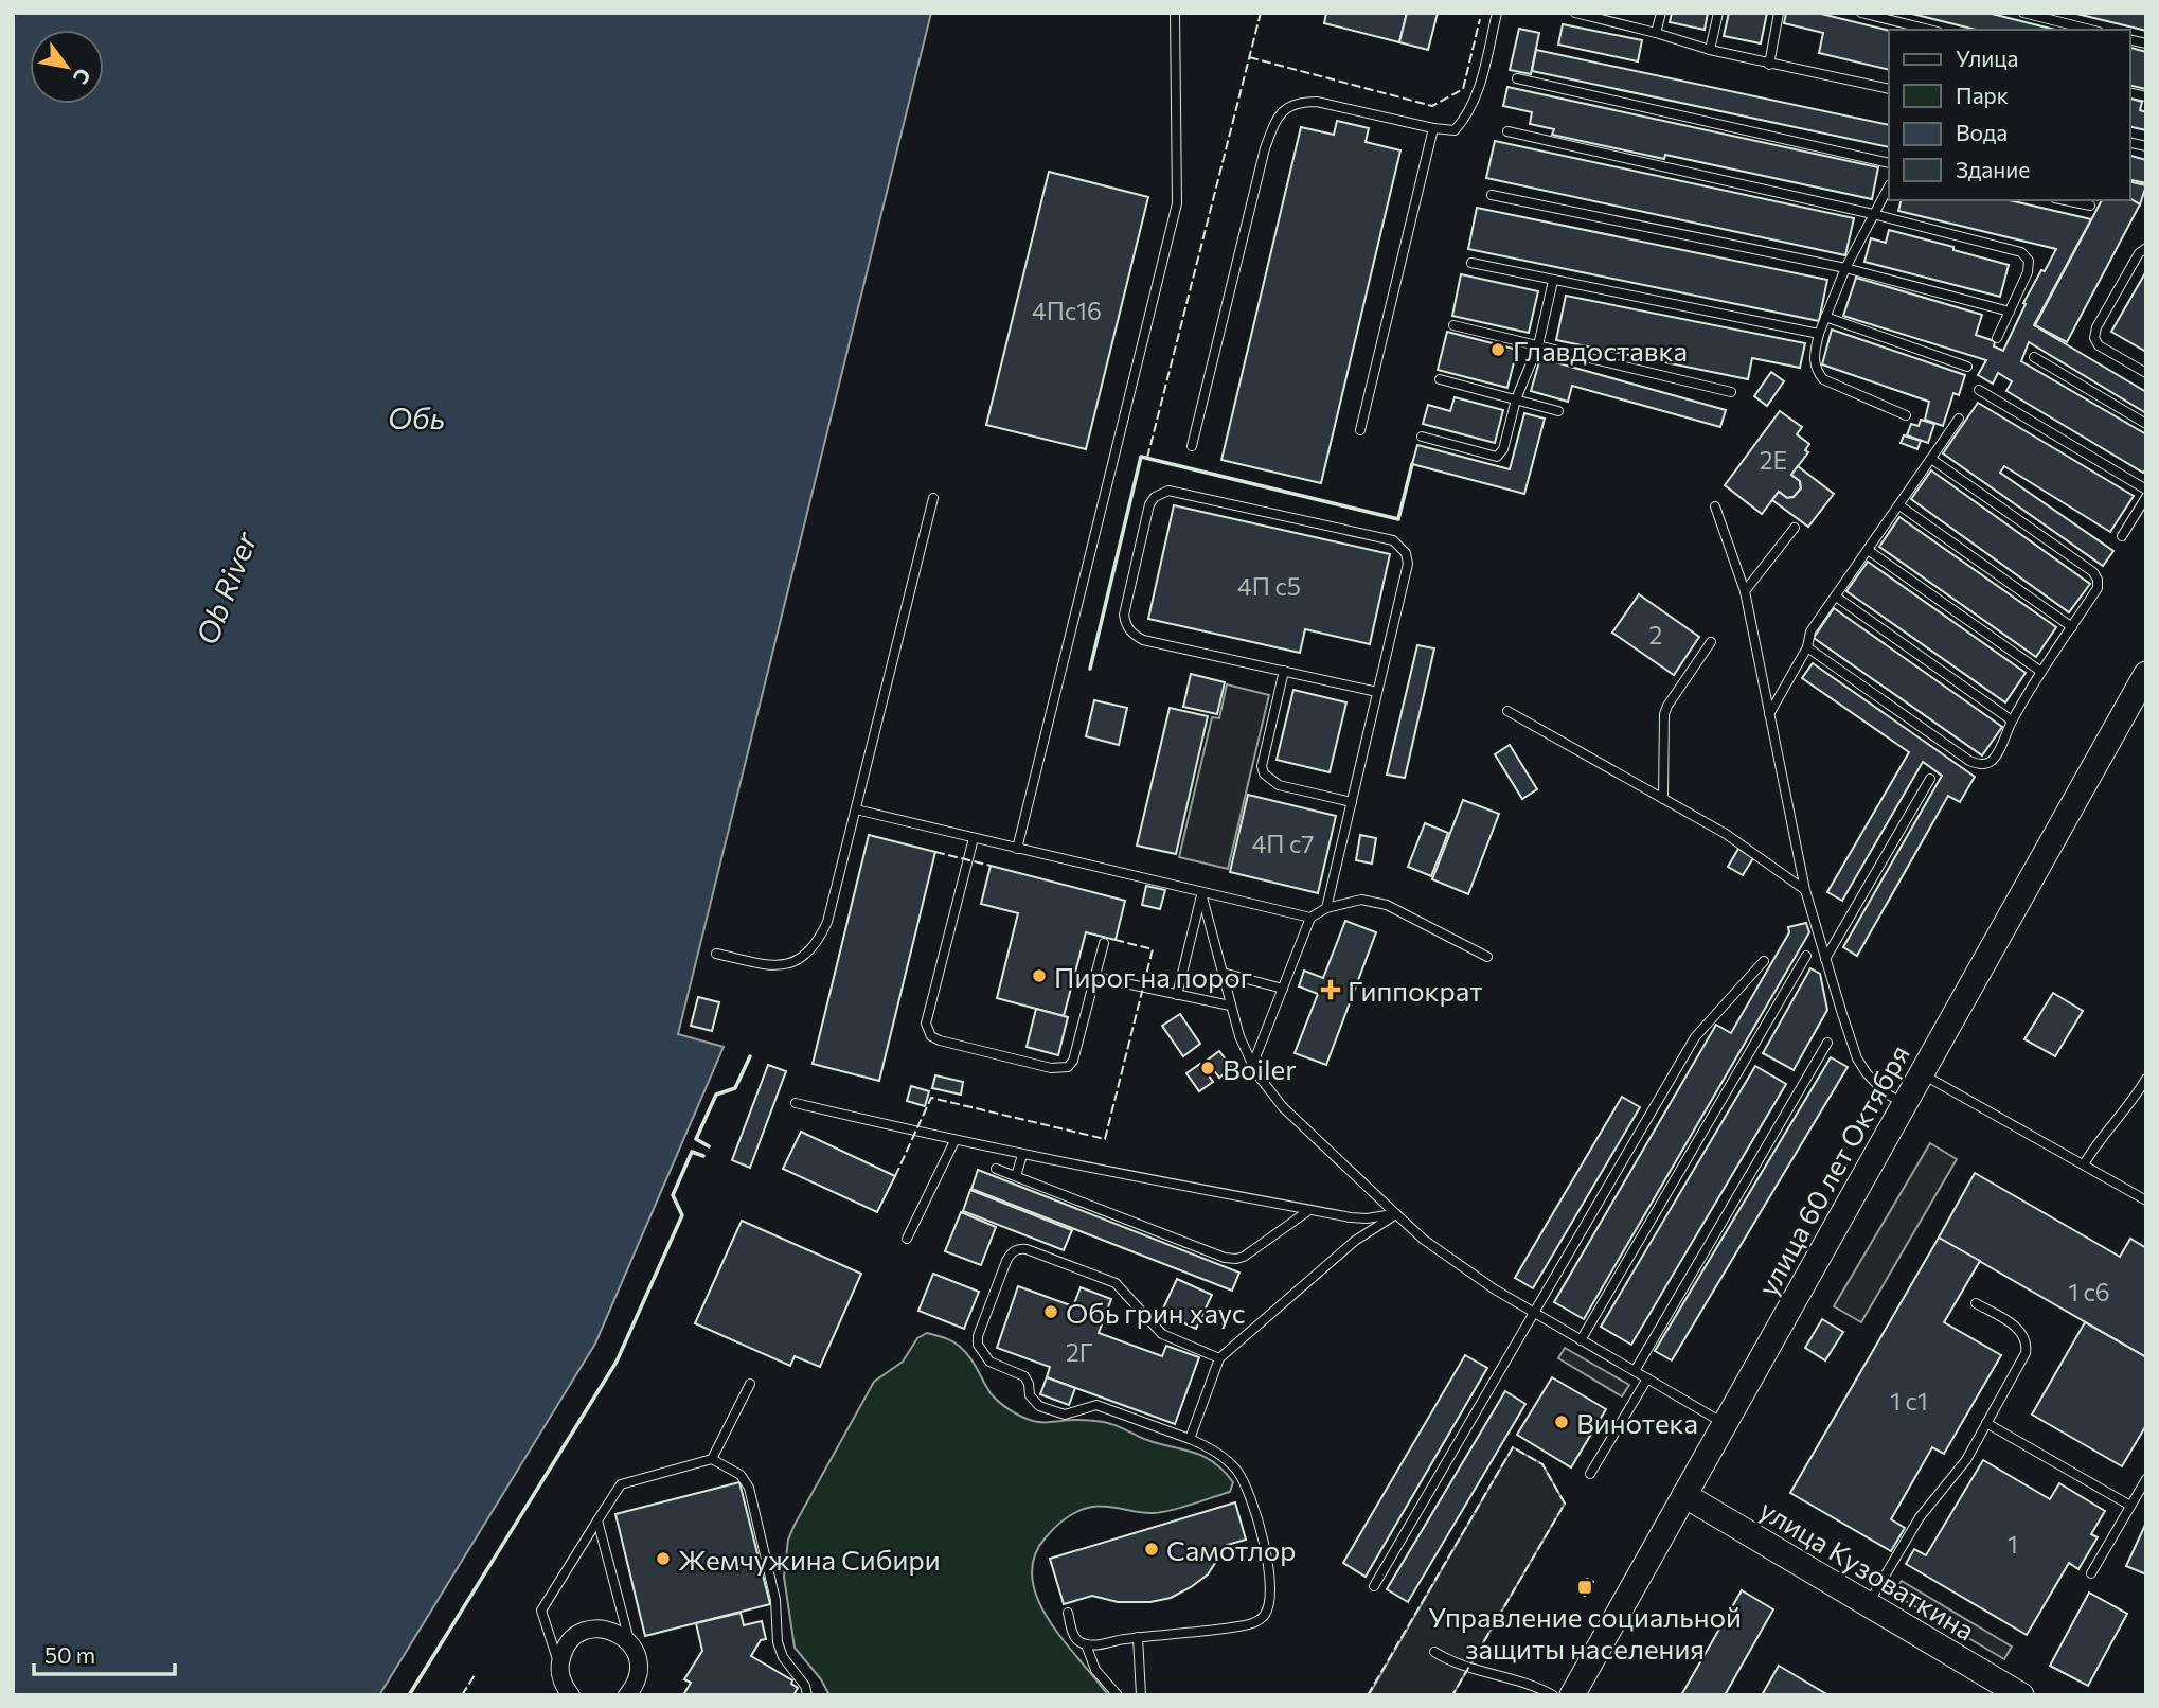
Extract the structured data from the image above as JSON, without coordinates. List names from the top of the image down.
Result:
{
  "streets": {
    "main road": ["улица 60 лет Октября", "улица Кузоваткина"]
  },
  "crossings": [
    ["улица 60 лет Октября", "улица Кузоваткина"]
  ],
  "water": ["Обь", "Ob River"],
  "places": {
    "other": [
      "Главдоставка",
      "Пирог на порог",
      "Boiler",
      "Обь грин хаус",
      "Винотека",
      "Самотлор",
      "Жемчужина Сибири"
    ],
    "health": ["Гиппократ"],
    "transit": ["Управление социальной защиты населения"]
  },
  "house_numbers": [
    "4Пс16",
    "2Е",
    "4П с5",
    "2",
    "4П с7",
    "1 с6",
    "2Г",
    "1 с1",
    "1"
  ],
  "legend": [
    "Улица",
    "Парк",
    "Вода",
    "Здание"
  ],
  "scale_bar": "50 m",
  "north": "bottom right"
}
